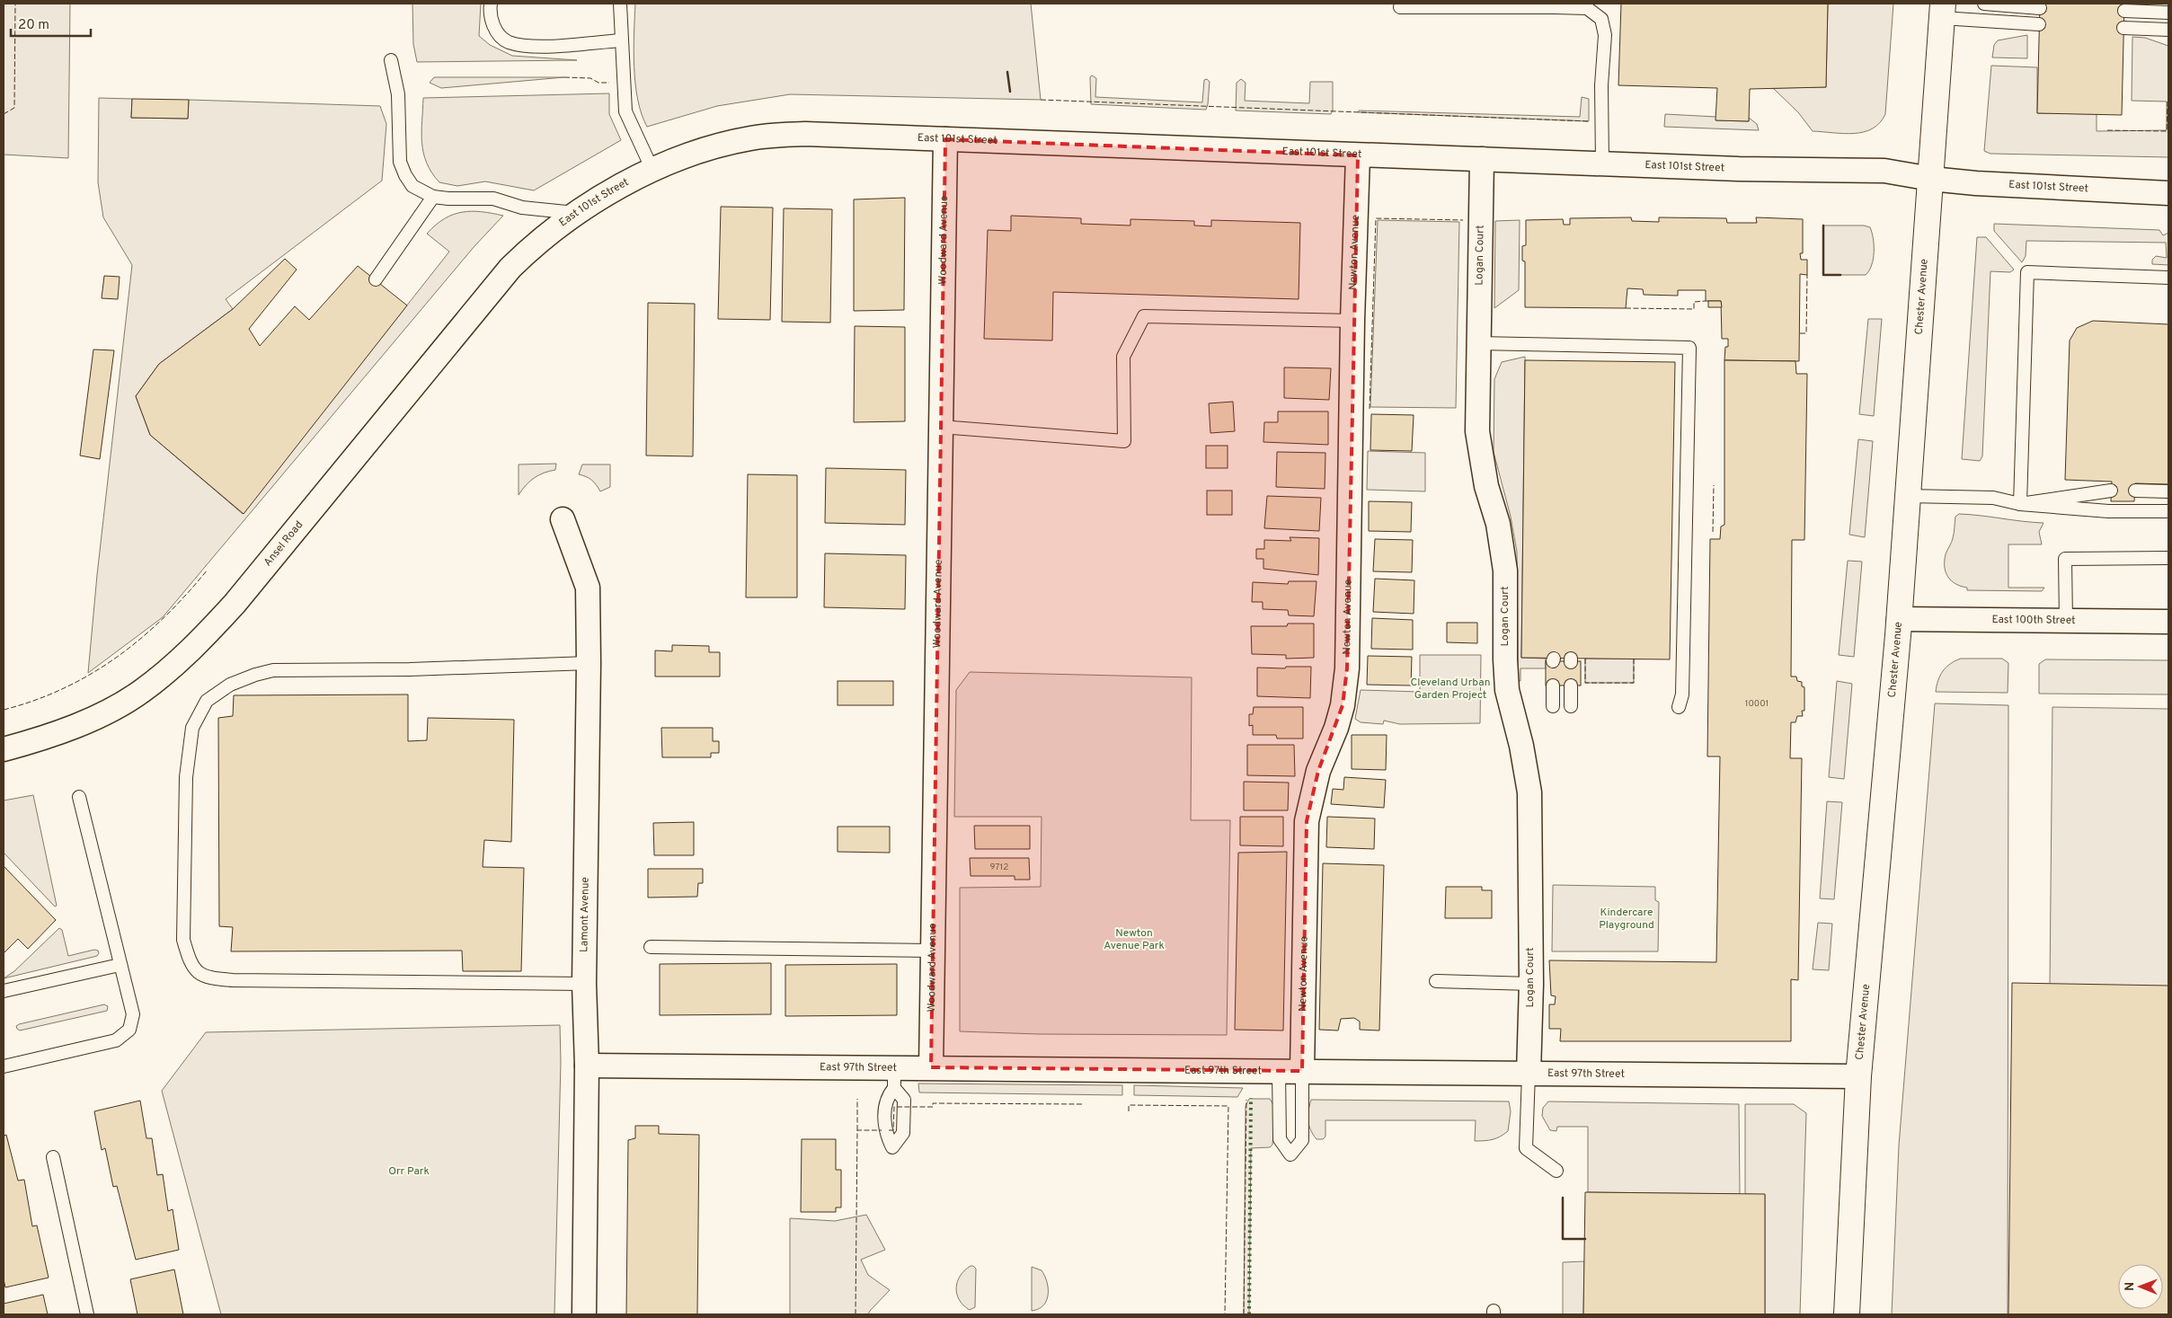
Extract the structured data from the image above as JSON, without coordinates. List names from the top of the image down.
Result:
{
  "streets": {
    "main road": ["Chester Avenue"],
    "street": [
      "East 101st Street",
      "Woodward Avenue",
      "Newton Avenue",
      "Logan Court",
      "Ansel Road",
      "East 100th Street",
      "Lamont Avenue",
      "East 97th Street"
    ]
  },
  "crossings": [
    ["East 101st Street", "Woodward Avenue"],
    ["East 101st Street", "Newton Avenue"],
    ["East 101st Street", "Logan Court"],
    ["East 101st Street", "Chester Avenue"],
    ["East 101st Street", "Ansel Road"],
    ["Woodward Avenue", "East 97th Street"],
    ["Newton Avenue", "East 97th Street"],
    ["Logan Court", "East 97th Street"],
    ["Chester Avenue", "East 100th Street"],
    ["Chester Avenue", "East 97th Street"],
    ["Lamont Avenue", "East 97th Street"]
  ],
  "parks": [
    "Cleveland Urban Garden Project",
    "Kindercare Playground",
    "Newton Avenue Park",
    "Orr Park"
  ],
  "house_numbers": ["10001", "9712"],
  "scale_bar": "20 m",
  "north": "left"
}
